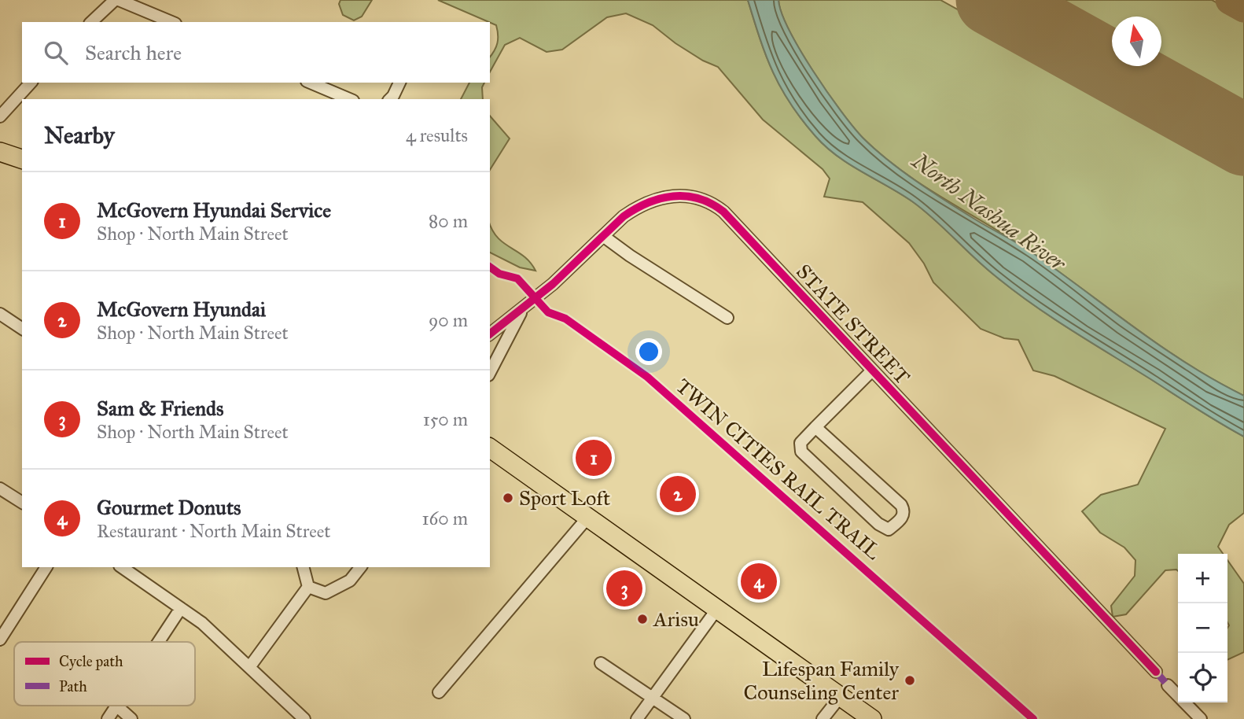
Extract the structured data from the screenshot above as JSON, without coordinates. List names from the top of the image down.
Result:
{
  "streets": {
    "street": ["STATE STREET"],
    "cycle path": ["TWIN CITIES RAIL TRAIL"]
  },
  "water": ["North Nashua River"],
  "places": ["Sport Loft", "Arisu", "Lifespan Family Counseling Center"],
  "legend": ["Cycle path", "Path"],
  "north": "top",
  "page": {
    "search": "Search here",
    "heading": ["Nearby", "4 results"],
    "list": [
      {
        "mark": "1",
        "name": "McGovern Hyundai Service",
        "note": "Shop · North Main Street",
        "value": "80 m"
      },
      {
        "mark": "2",
        "name": "McGovern Hyundai",
        "note": "Shop · North Main Street",
        "value": "90 m"
      },
      {
        "mark": "3",
        "name": "Sam & Friends",
        "note": "Shop · North Main Street",
        "value": "150 m"
      },
      {
        "mark": "4",
        "name": "Gourmet Donuts",
        "note": "Restaurant · North Main Street",
        "value": "160 m"
      }
    ],
    "pins": [
      "1",
      "2",
      "4",
      "3"
    ],
    "map_buttons": ["+", "−"]
  }
}
